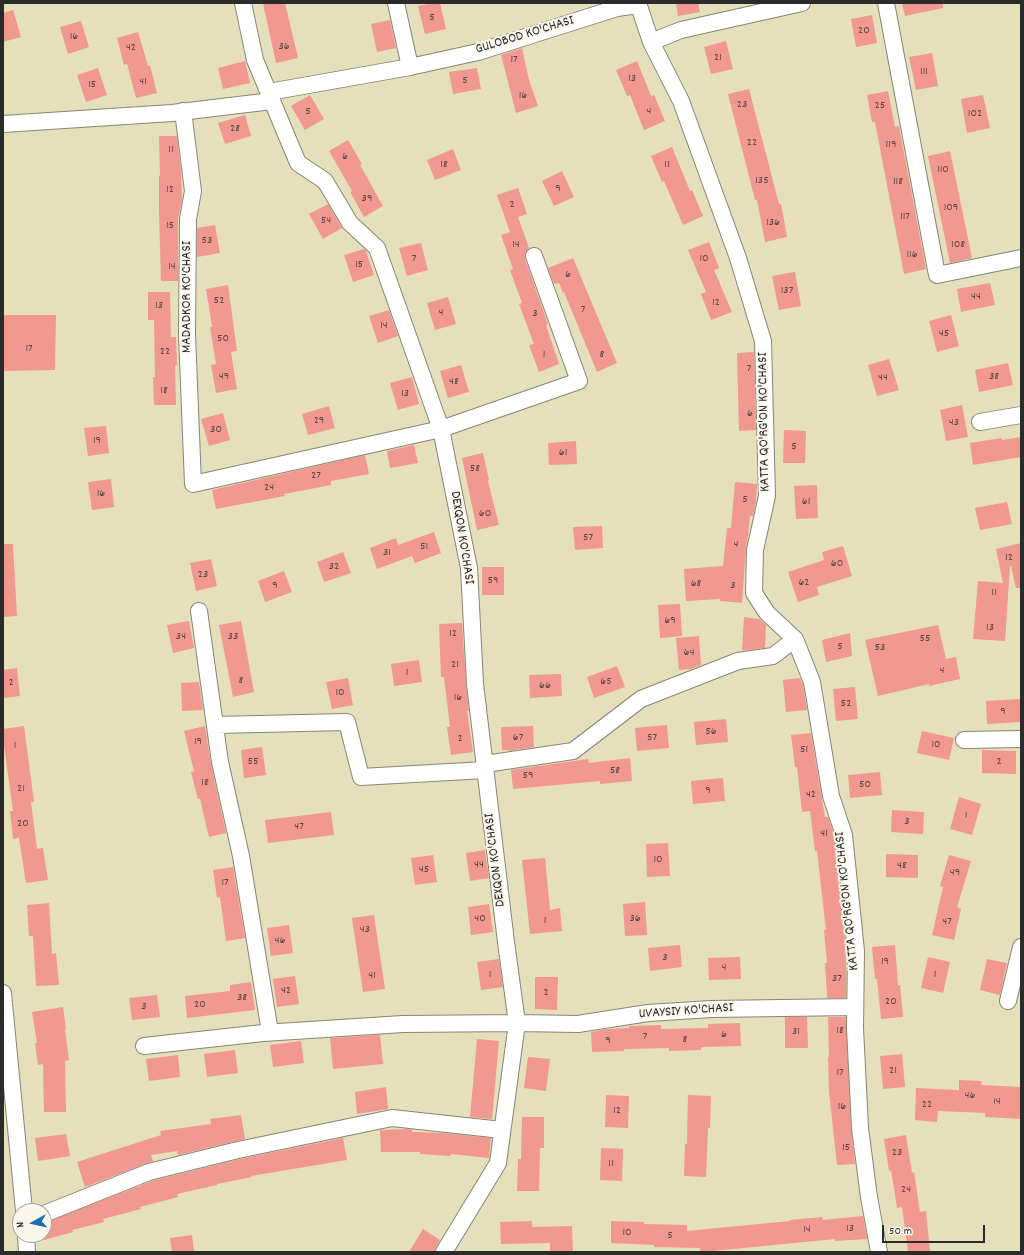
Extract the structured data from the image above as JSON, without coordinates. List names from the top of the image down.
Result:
{
  "streets": {
    "street": [
      "GULOBOD KO'CHASI",
      "MADADKOR KO'CHASI",
      "KATTA QO'RG'ON KO'CHASI",
      "DEXQON KO'CHASI",
      "UVAYSIY KO'CHASI"
    ]
  },
  "crossings": [
    ["GULOBOD KO'CHASI", "KATTA QO'RG'ON KO'CHASI"],
    ["GULOBOD KO'CHASI", "DEXQON KO'CHASI"],
    ["MADADKOR KO'CHASI", "DEXQON KO'CHASI"],
    ["KATTA QO'RG'ON KO'CHASI", "UVAYSIY KO'CHASI"],
    ["DEXQON KO'CHASI", "UVAYSIY KO'CHASI"]
  ],
  "house_numbers": [
    "5",
    "20",
    "16",
    "36",
    "42",
    "21",
    "17",
    "111",
    "13",
    "5",
    "41",
    "15",
    "16",
    "23",
    "25",
    "5",
    "4",
    "102",
    "28",
    "22",
    "119",
    "11",
    "6",
    "18",
    "11",
    "110",
    "135",
    "118",
    "9",
    "12",
    "39",
    "2",
    "109",
    "117",
    "54",
    "136",
    "15",
    "53",
    "14",
    "108",
    "116",
    "7",
    "10",
    "15",
    "14",
    "6",
    "137",
    "44",
    "52",
    "12",
    "13",
    "7",
    "4",
    "3",
    "14",
    "45",
    "50",
    "17",
    "22",
    "1",
    "8",
    "7",
    "49",
    "38",
    "44",
    "48",
    "18",
    "13",
    "6",
    "29",
    "43",
    "30",
    "19",
    "5",
    "61",
    "58",
    "27",
    "24",
    "16",
    "5",
    "61",
    "60",
    "57",
    "4",
    "51",
    "31",
    "12",
    "60",
    "32",
    "23",
    "59",
    "62",
    "68",
    "9",
    "3",
    "11",
    "69",
    "13",
    "12",
    "34",
    "33",
    "55",
    "5",
    "53",
    "64",
    "21",
    "4",
    "1",
    "8",
    "65",
    "2",
    "66",
    "10",
    "16",
    "52",
    "9",
    "56",
    "67",
    "57",
    "2",
    "19",
    "10",
    "1",
    "51",
    "55",
    "2",
    "58",
    "59",
    "18",
    "50",
    "21",
    "9",
    "42",
    "1",
    "3",
    "20",
    "47",
    "41",
    "10",
    "44",
    "48",
    "45",
    "49",
    "17",
    "40",
    "36",
    "1",
    "47",
    "43",
    "46",
    "3",
    "19",
    "4",
    "1",
    "1",
    "41",
    "37",
    "42",
    "2",
    "38",
    "20",
    "20",
    "3",
    "18",
    "31",
    "6",
    "7",
    "8",
    "9",
    "21",
    "17",
    "46",
    "14",
    "22",
    "16",
    "12",
    "15",
    "23",
    "11",
    "24",
    "13",
    "14",
    "10",
    "5"
  ],
  "scale_bar": "50 m",
  "north": "left"
}
